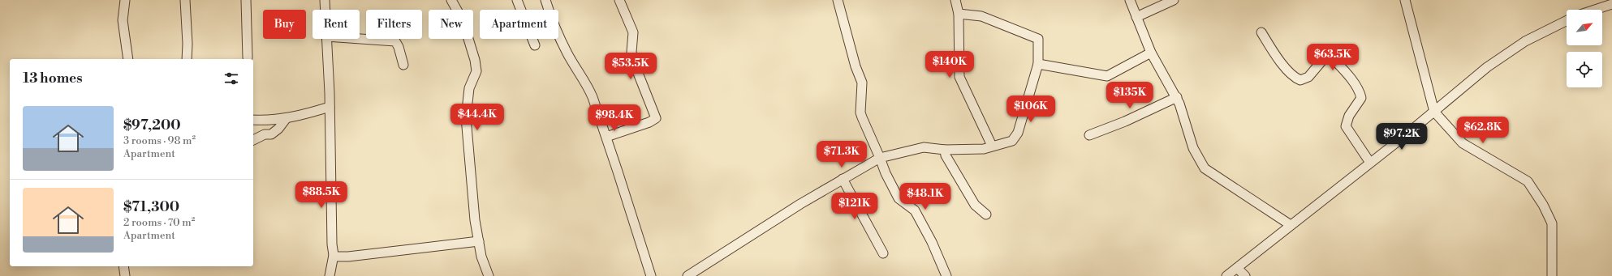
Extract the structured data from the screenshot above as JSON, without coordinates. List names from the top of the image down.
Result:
{
  "north": "top right",
  "page": {
    "chip": [
      "Buy",
      "Rent",
      "Filters",
      "New",
      "Apartment"
    ],
    "price": [
      "$63.5K",
      "$140K",
      "$53.5K",
      "$135K",
      "$106K",
      "$44.4K",
      "$98.4K",
      "$62.8K",
      "$97.2K",
      "$71.3K",
      "$88.5K",
      "$48.1K",
      "$121K"
    ],
    "heading": "13 homes",
    "list": [
      {
        "name": "$97,200",
        "note": "3 rooms · 98 m² · Apartment"
      },
      {
        "name": "$71,300",
        "note": "2 rooms · 70 m² · Apartment"
      }
    ]
  }
}
